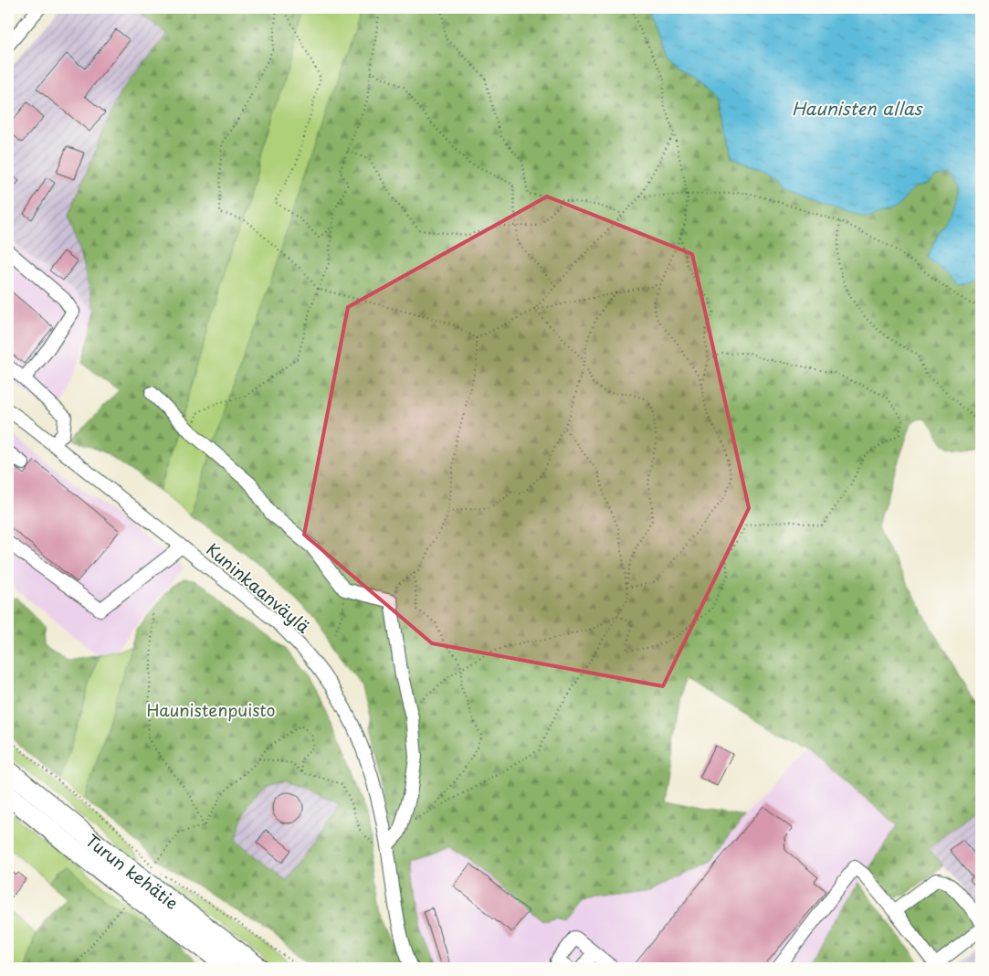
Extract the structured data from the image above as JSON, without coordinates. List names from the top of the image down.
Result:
{
  "streets": {
    "highway": ["Turun kehätie"],
    "street": ["Kuninkaanväylä"]
  },
  "water": ["Haunisten allas"],
  "parks": ["Haunistenpuisto"]
}
